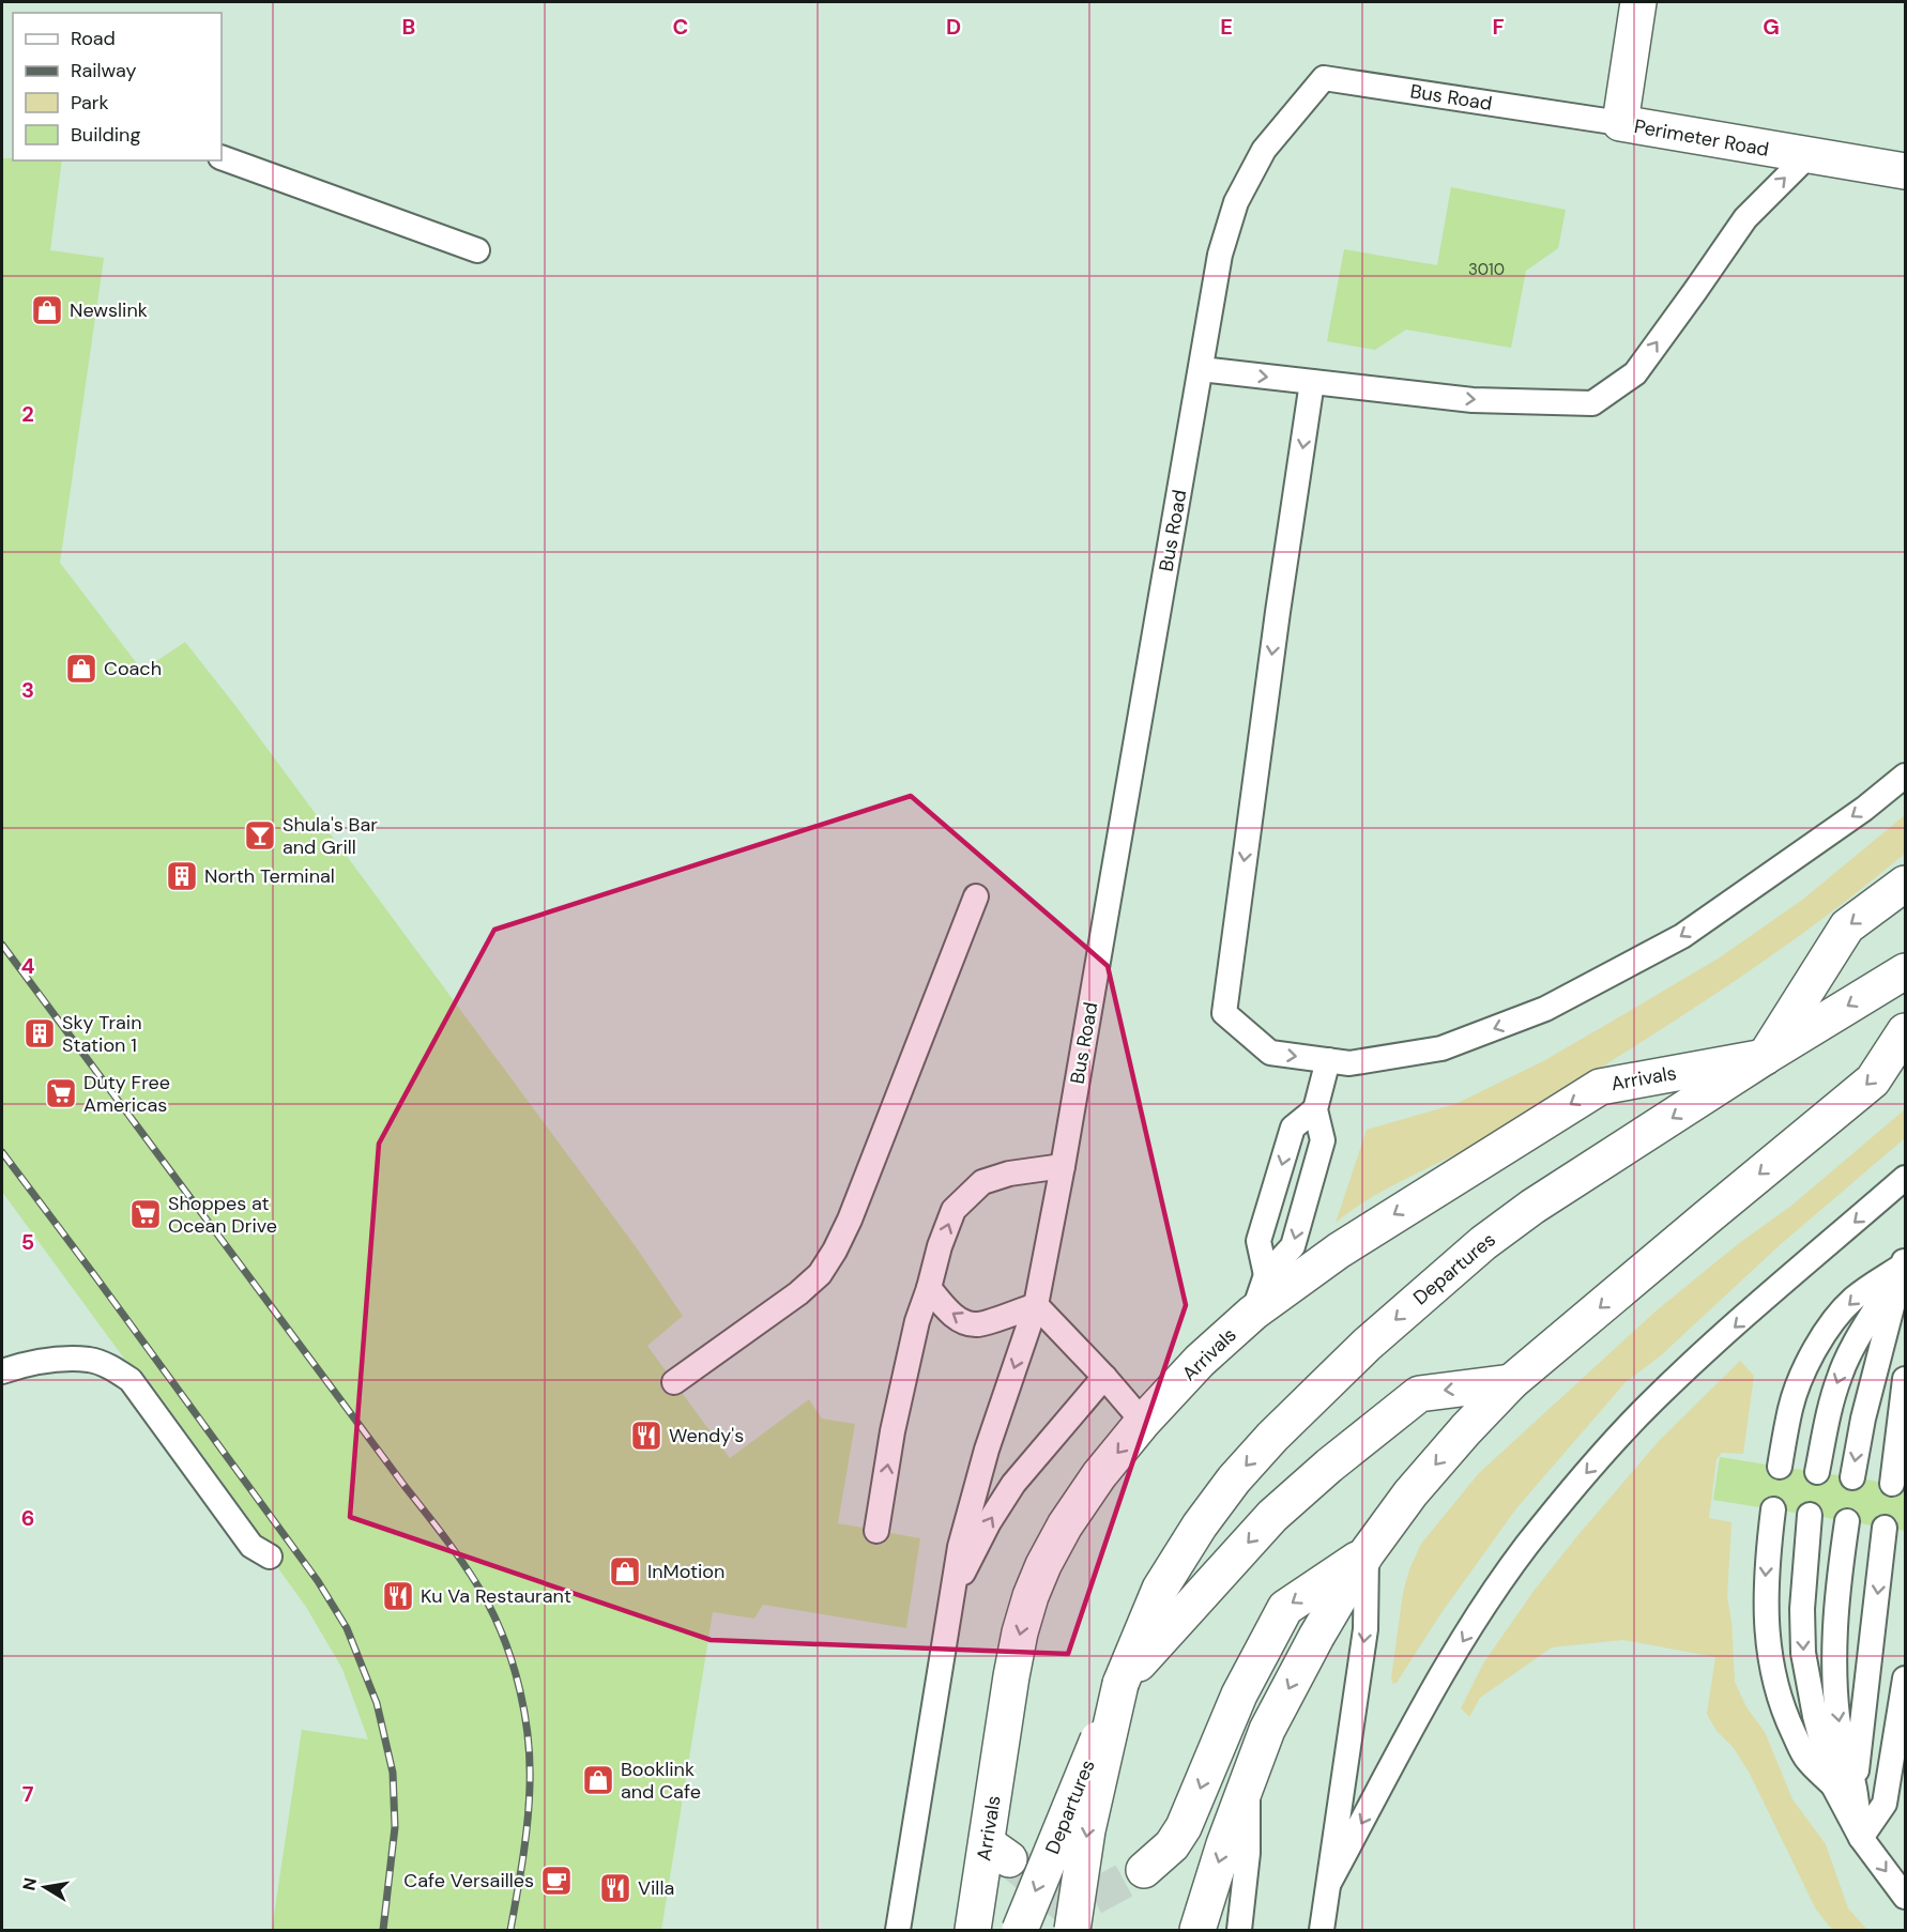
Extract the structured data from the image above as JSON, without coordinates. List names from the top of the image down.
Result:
{
  "streets": {
    "main road": ["Perimeter Road", "Arrivals", "Departures"],
    "lane": ["Bus Road"]
  },
  "crossings": [
    ["Bus Road", "Perimeter Road"],
    ["Arrivals", "Departures"]
  ],
  "places": {
    "shop": [
      "Newslink",
      "Coach",
      "InMotion",
      "Booklink and Cafe"
    ],
    "bar": ["Shula's Bar and Grill"],
    "building": ["North Terminal", "Sky Train Station 1"],
    "supermarket": ["Duty Free Americas", "Shoppes at Ocean Drive"],
    "restaurant": ["Wendy's", "Ku Va Restaurant", "Villa"],
    "cafe": ["Cafe Versailles"]
  },
  "house_numbers": ["3010"],
  "legend": [
    "Road",
    "Railway",
    "Park",
    "Building"
  ],
  "north": "left",
  "grid": {
    "columns": [
      "B",
      "C",
      "D",
      "E",
      "F",
      "G"
    ],
    "rows": [
      "2",
      "3",
      "4",
      "5",
      "6",
      "7"
    ]
  }
}
